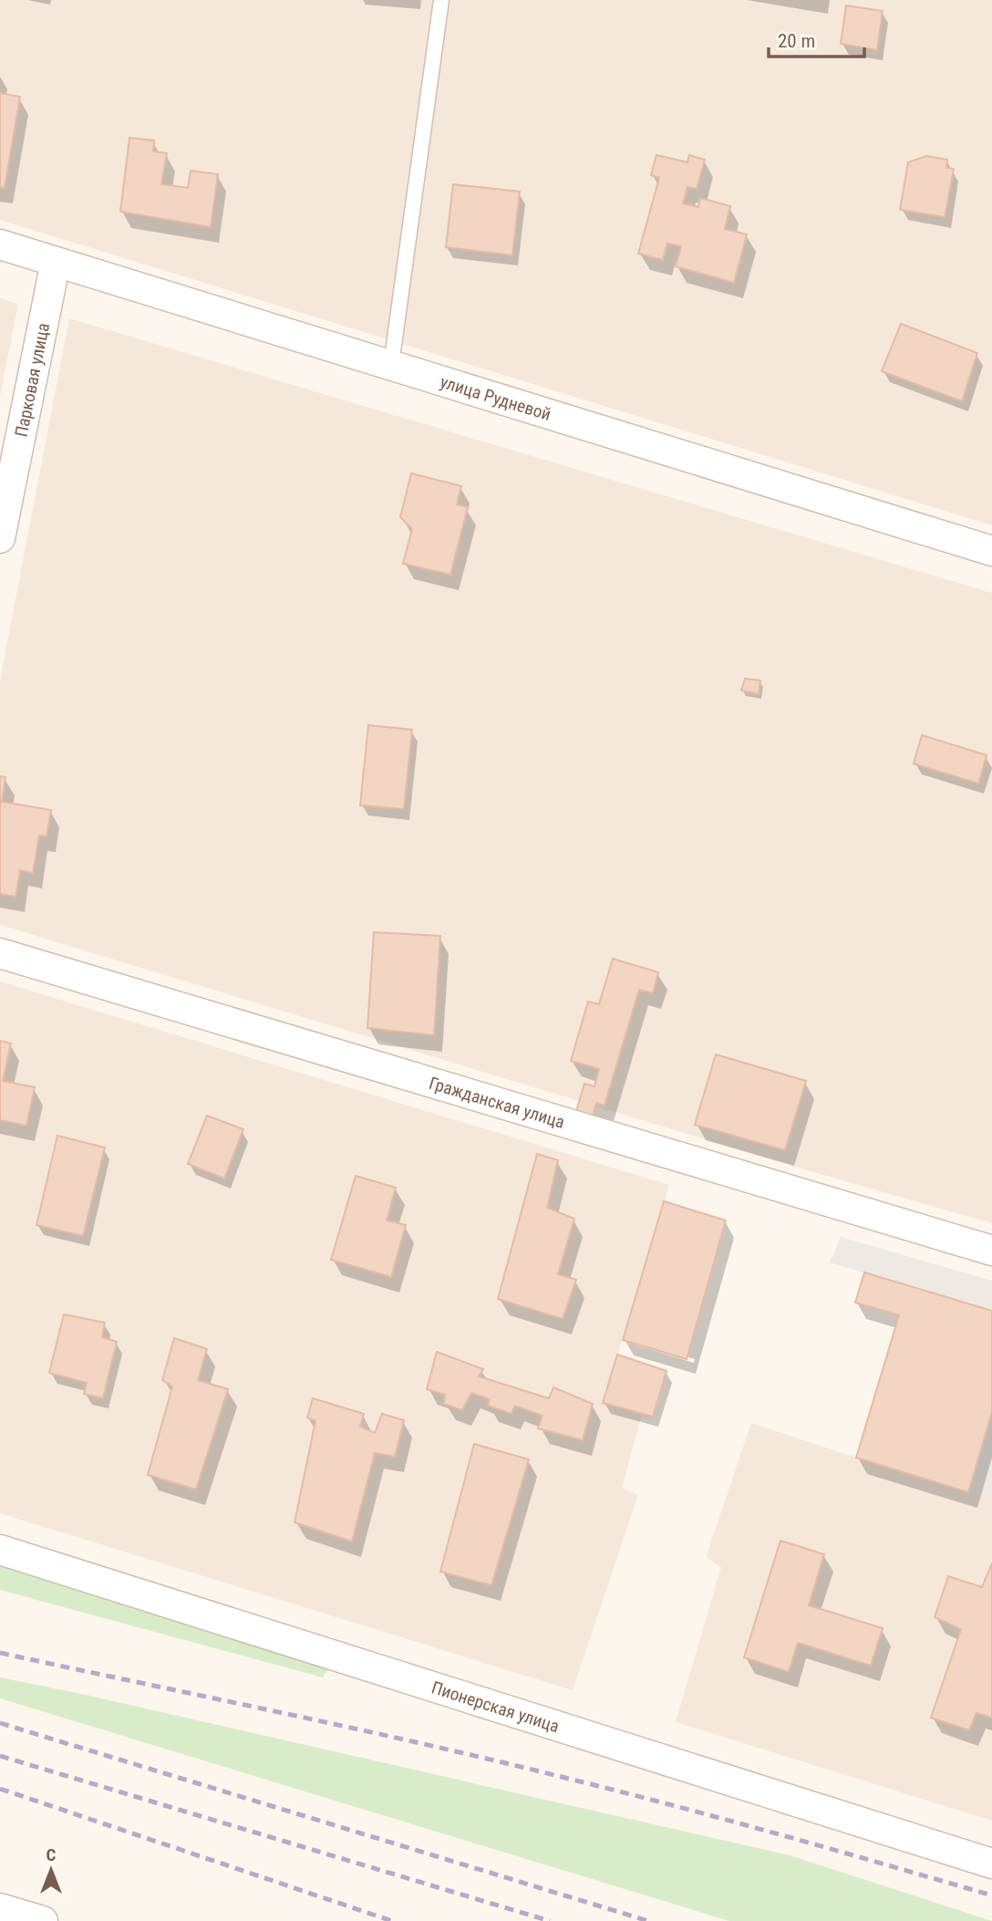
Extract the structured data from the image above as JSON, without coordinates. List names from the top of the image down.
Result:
{
  "streets": {
    "street": [
      "Парковая улица",
      "улица Рудневой",
      "Гражданская улица",
      "Пионерская улица"
    ]
  },
  "crossings": [
    ["Парковая улица", "улица Рудневой"]
  ],
  "scale_bar": "20 m",
  "north": "top"
}
